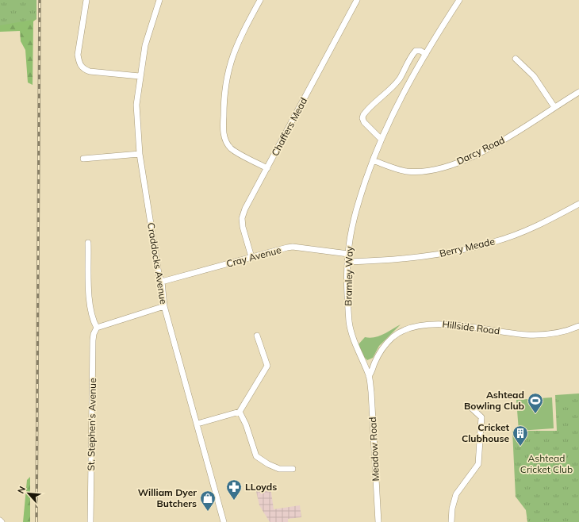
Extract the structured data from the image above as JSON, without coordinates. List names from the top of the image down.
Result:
{
  "streets": {
    "street": [
      "Chaffers Mead",
      "Darcy Road",
      "Berry Meade",
      "Cray Avenue",
      "Craddocks Avenue",
      "Bramley Way",
      "Hillside Road",
      "St. Stephen's Avenue",
      "Meadow Road"
    ]
  },
  "crossings": [
    ["Chaffers Mead", "Cray Avenue"],
    ["Darcy Road", "Bramley Way"],
    ["Berry Meade", "Bramley Way"],
    ["Cray Avenue", "Craddocks Avenue"],
    ["Cray Avenue", "Bramley Way"],
    ["Bramley Way", "Hillside Road"],
    ["Bramley Way", "Meadow Road"],
    ["Hillside Road", "Meadow Road"]
  ],
  "parks": ["Ashtead Cricket Club"],
  "places": {
    "sports": ["Ashtead Bowling Club"],
    "building": ["Cricket Clubhouse"],
    "pharmacy": ["LLoyds"],
    "shop": ["William Dyer Butchers"]
  },
  "north": "top left"
}
